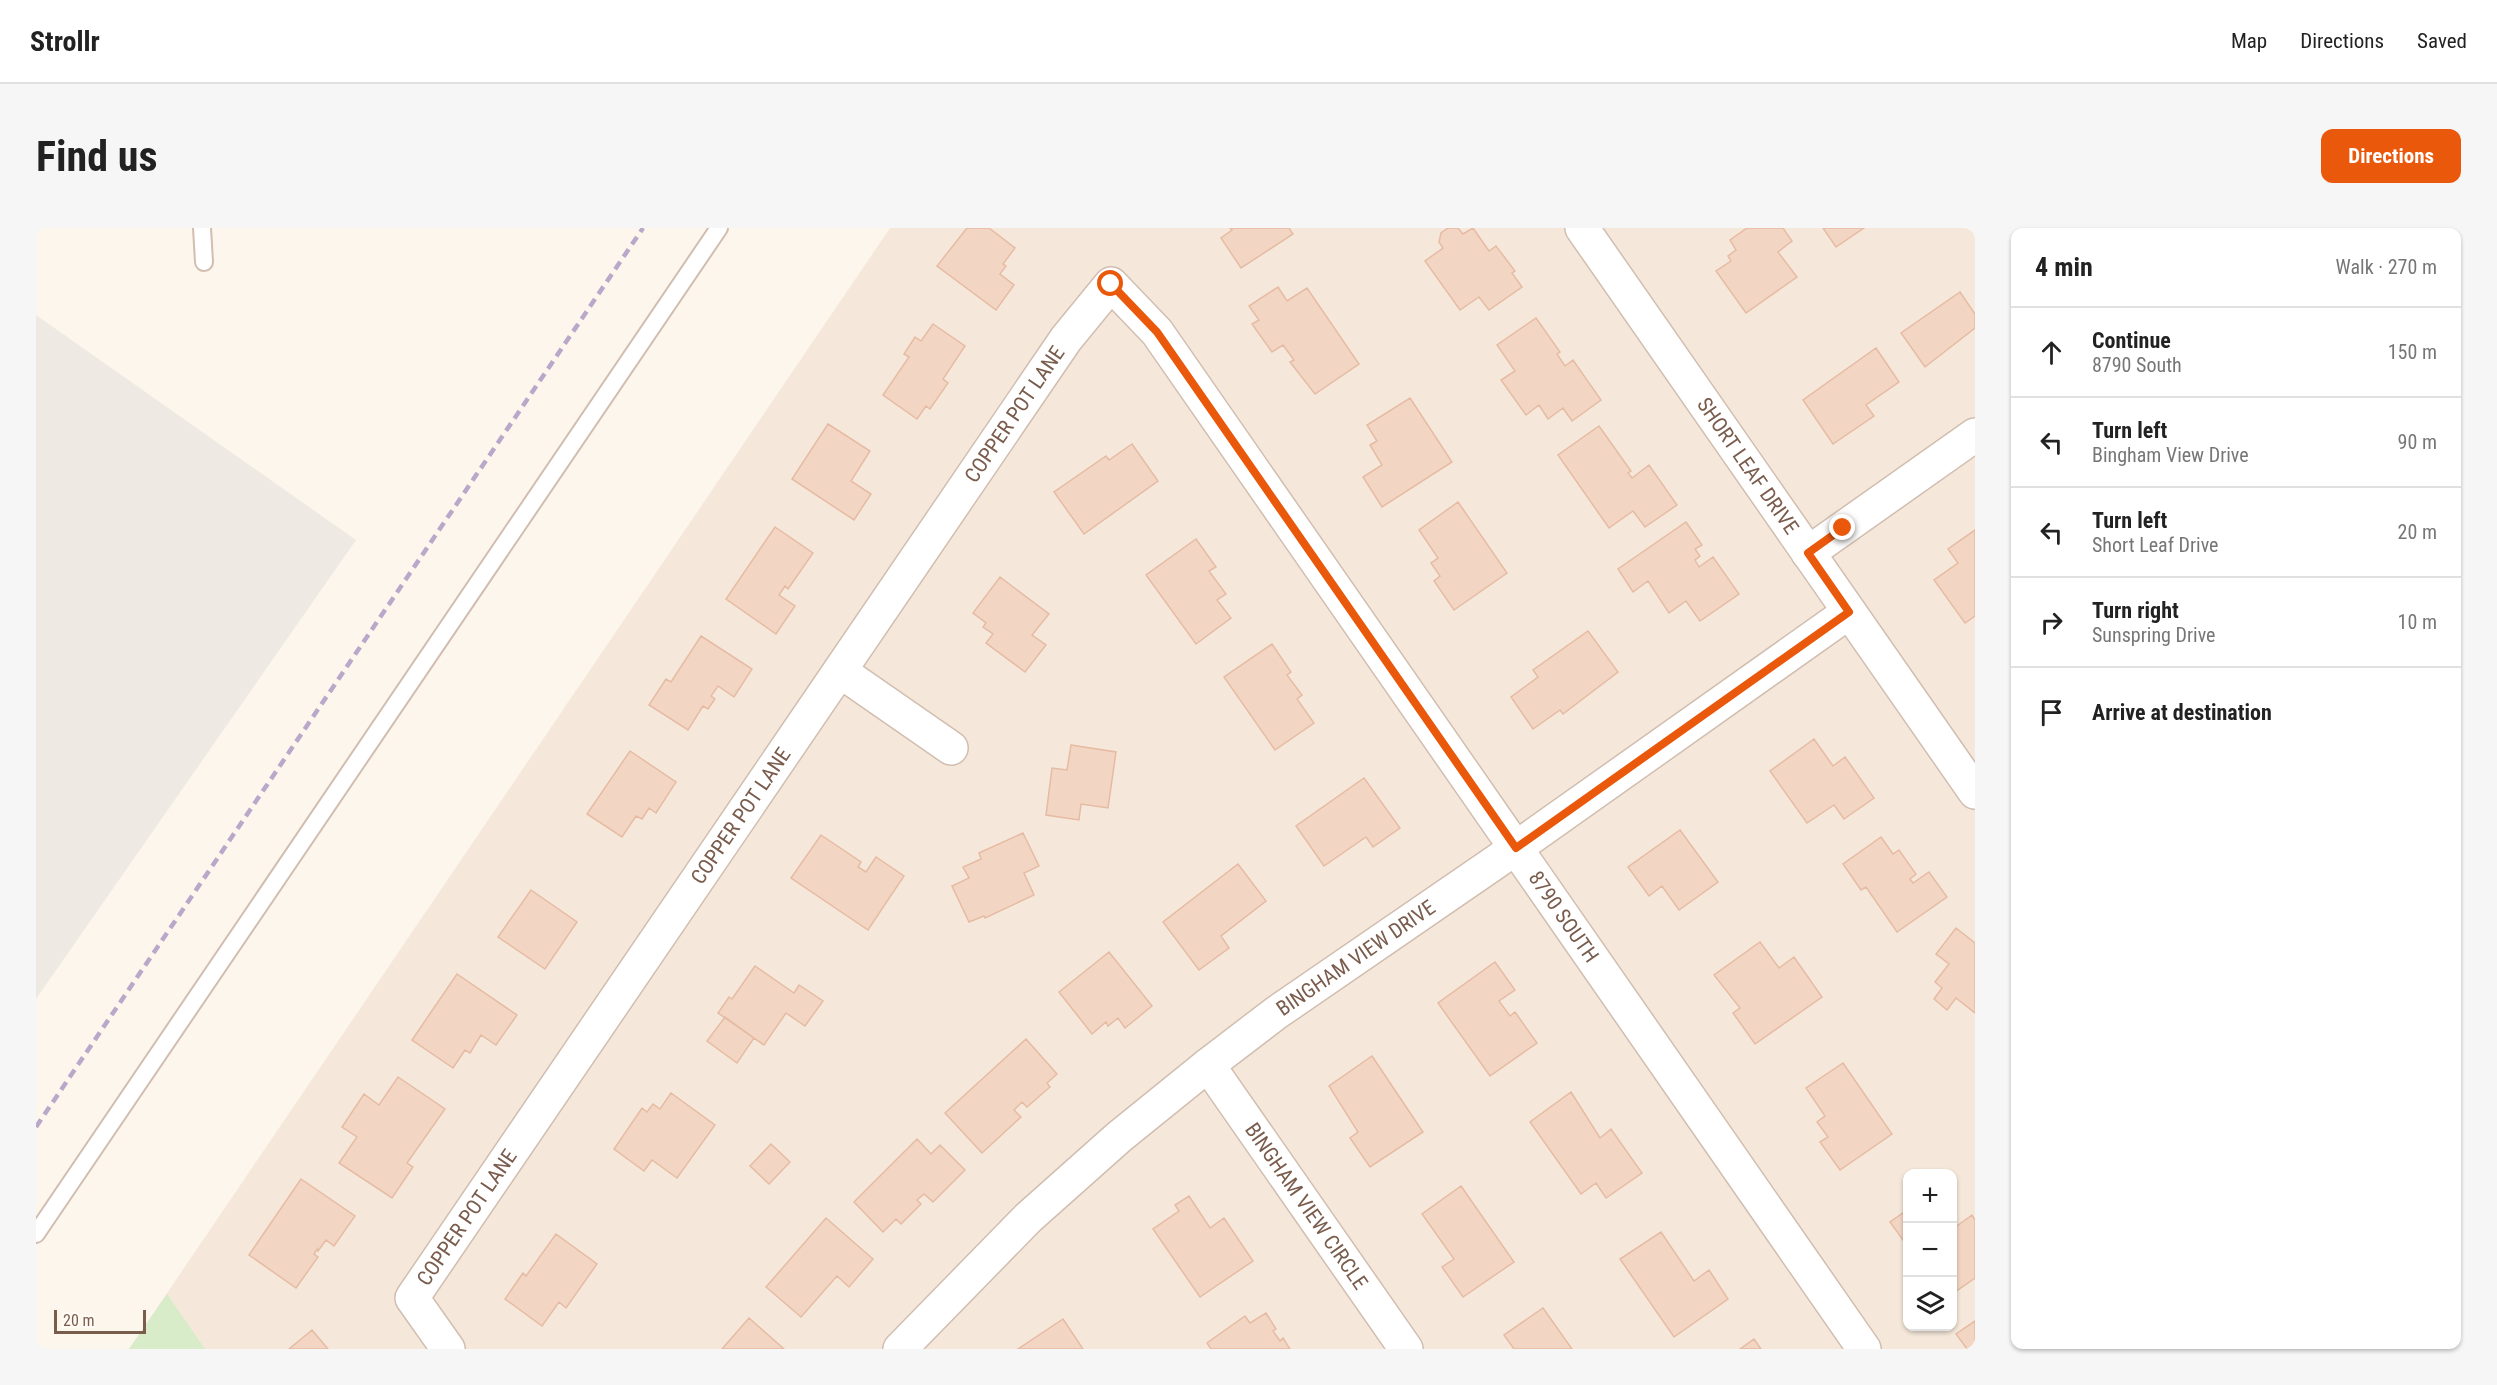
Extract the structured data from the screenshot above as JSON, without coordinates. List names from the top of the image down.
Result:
{
  "streets": {
    "street": [
      "COPPER POT LANE",
      "SHORT LEAF DRIVE",
      "8790 SOUTH",
      "BINGHAM VIEW DRIVE",
      "BINGHAM VIEW CIRCLE"
    ]
  },
  "crossings": [
    ["COPPER POT LANE", "8790 SOUTH"],
    ["SHORT LEAF DRIVE", "BINGHAM VIEW DRIVE"],
    ["8790 SOUTH", "BINGHAM VIEW DRIVE"],
    ["BINGHAM VIEW DRIVE", "BINGHAM VIEW CIRCLE"]
  ],
  "scale_bar": "20 m",
  "page": {
    "header": "Strollr",
    "nav": ["Map", "Directions", "Saved"],
    "buttons": "Directions",
    "title": "Find us",
    "heading": ["4 min", "Walk · 270 m"],
    "list": [
      ["Continue", "8790 South", "150 m"],
      ["Turn left", "Bingham View Drive", "90 m"],
      ["Turn left", "Short Leaf Drive", "20 m"],
      ["Turn right", "Sunspring Drive", "10 m"],
      "Arrive at destination"
    ],
    "map_buttons": ["+", "−"],
    "scale": "20 m"
  }
}
